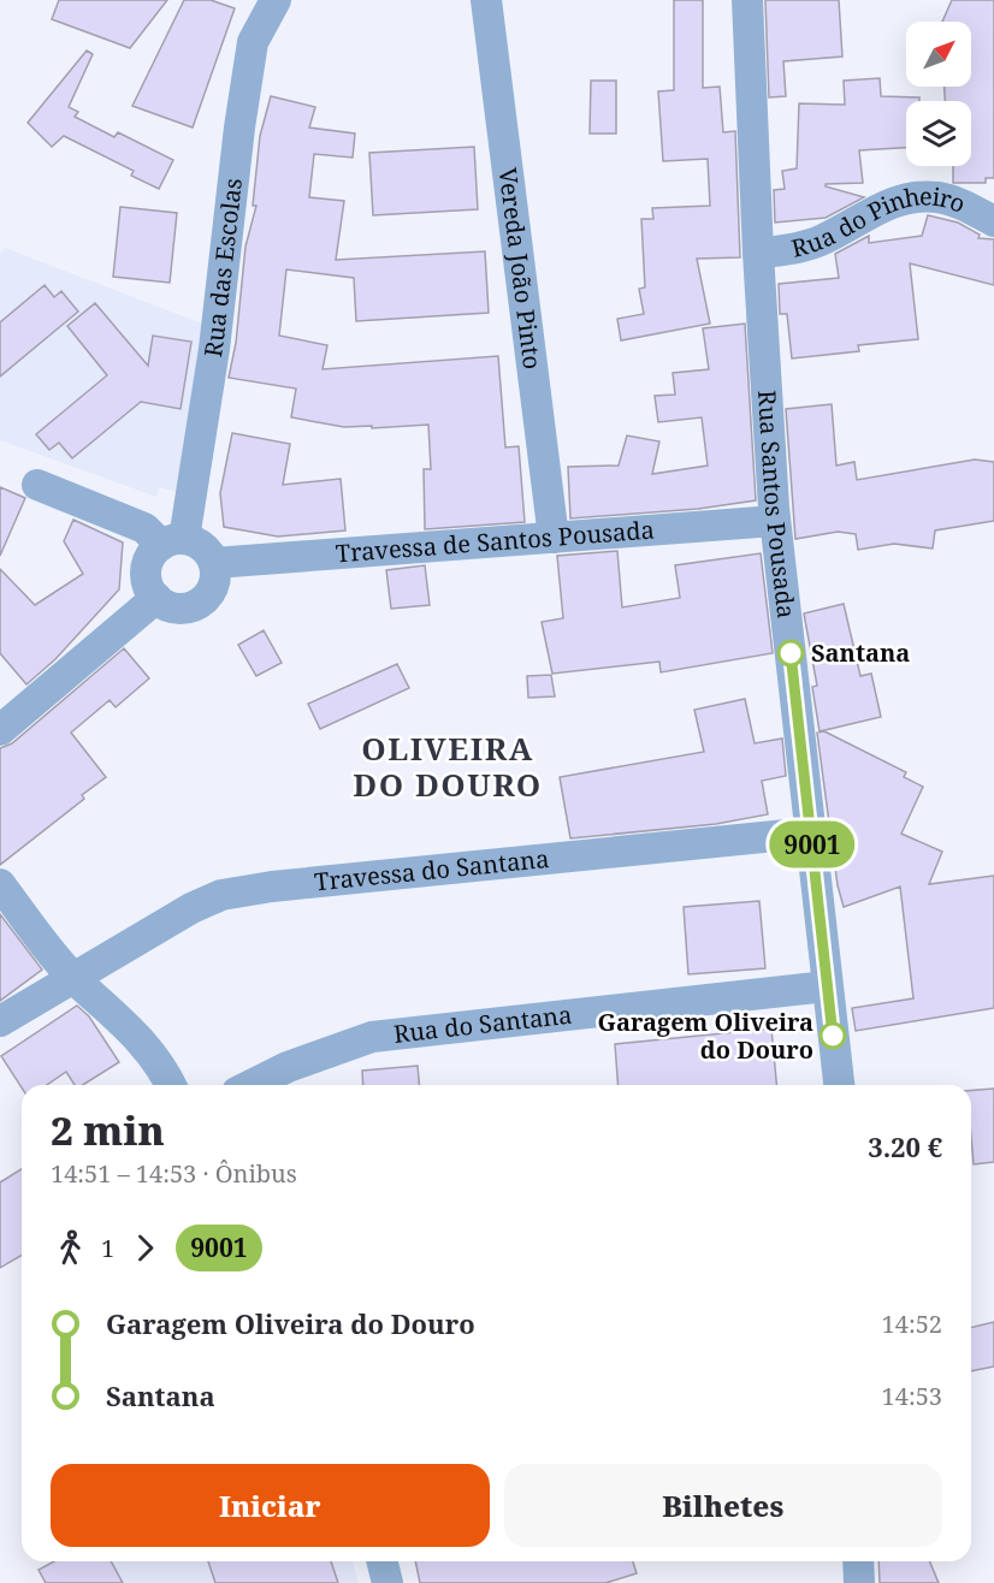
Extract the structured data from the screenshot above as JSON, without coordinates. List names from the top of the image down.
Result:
{
  "streets": {
    "street": [
      "Rua do Pinheiro",
      "Rua das Escolas",
      "Vereda João Pinto",
      "Rua Santos Pousada",
      "Travessa de Santos Pousada",
      "Travessa do Santana",
      "Rua do Santana"
    ]
  },
  "crossings": [
    ["Rua do Pinheiro", "Rua Santos Pousada"],
    ["Rua das Escolas", "Travessa de Santos Pousada"],
    ["Vereda João Pinto", "Travessa de Santos Pousada"],
    ["Rua Santos Pousada", "Travessa de Santos Pousada"],
    ["Rua Santos Pousada", "Travessa do Santana"],
    ["Rua Santos Pousada", "Rua do Santana"]
  ],
  "districts": ["OLIVEIRA DO DOURO"],
  "places": ["Santana", "Garagem Oliveira do Douro"],
  "lines": ["bus line 9001"],
  "north": "top right",
  "page": {
    "on_map": "9001",
    "heading": ["2 min", "14:51 – 14:53 · Ônibus", "3.20 €"],
    "legs": ["1", "9001"],
    "list": [
      {
        "name": "Garagem Oliveira do Douro",
        "value": "14:52"
      },
      {
        "name": "Santana",
        "value": "14:53"
      }
    ],
    "buttons": ["Iniciar", "Bilhetes"]
  }
}
